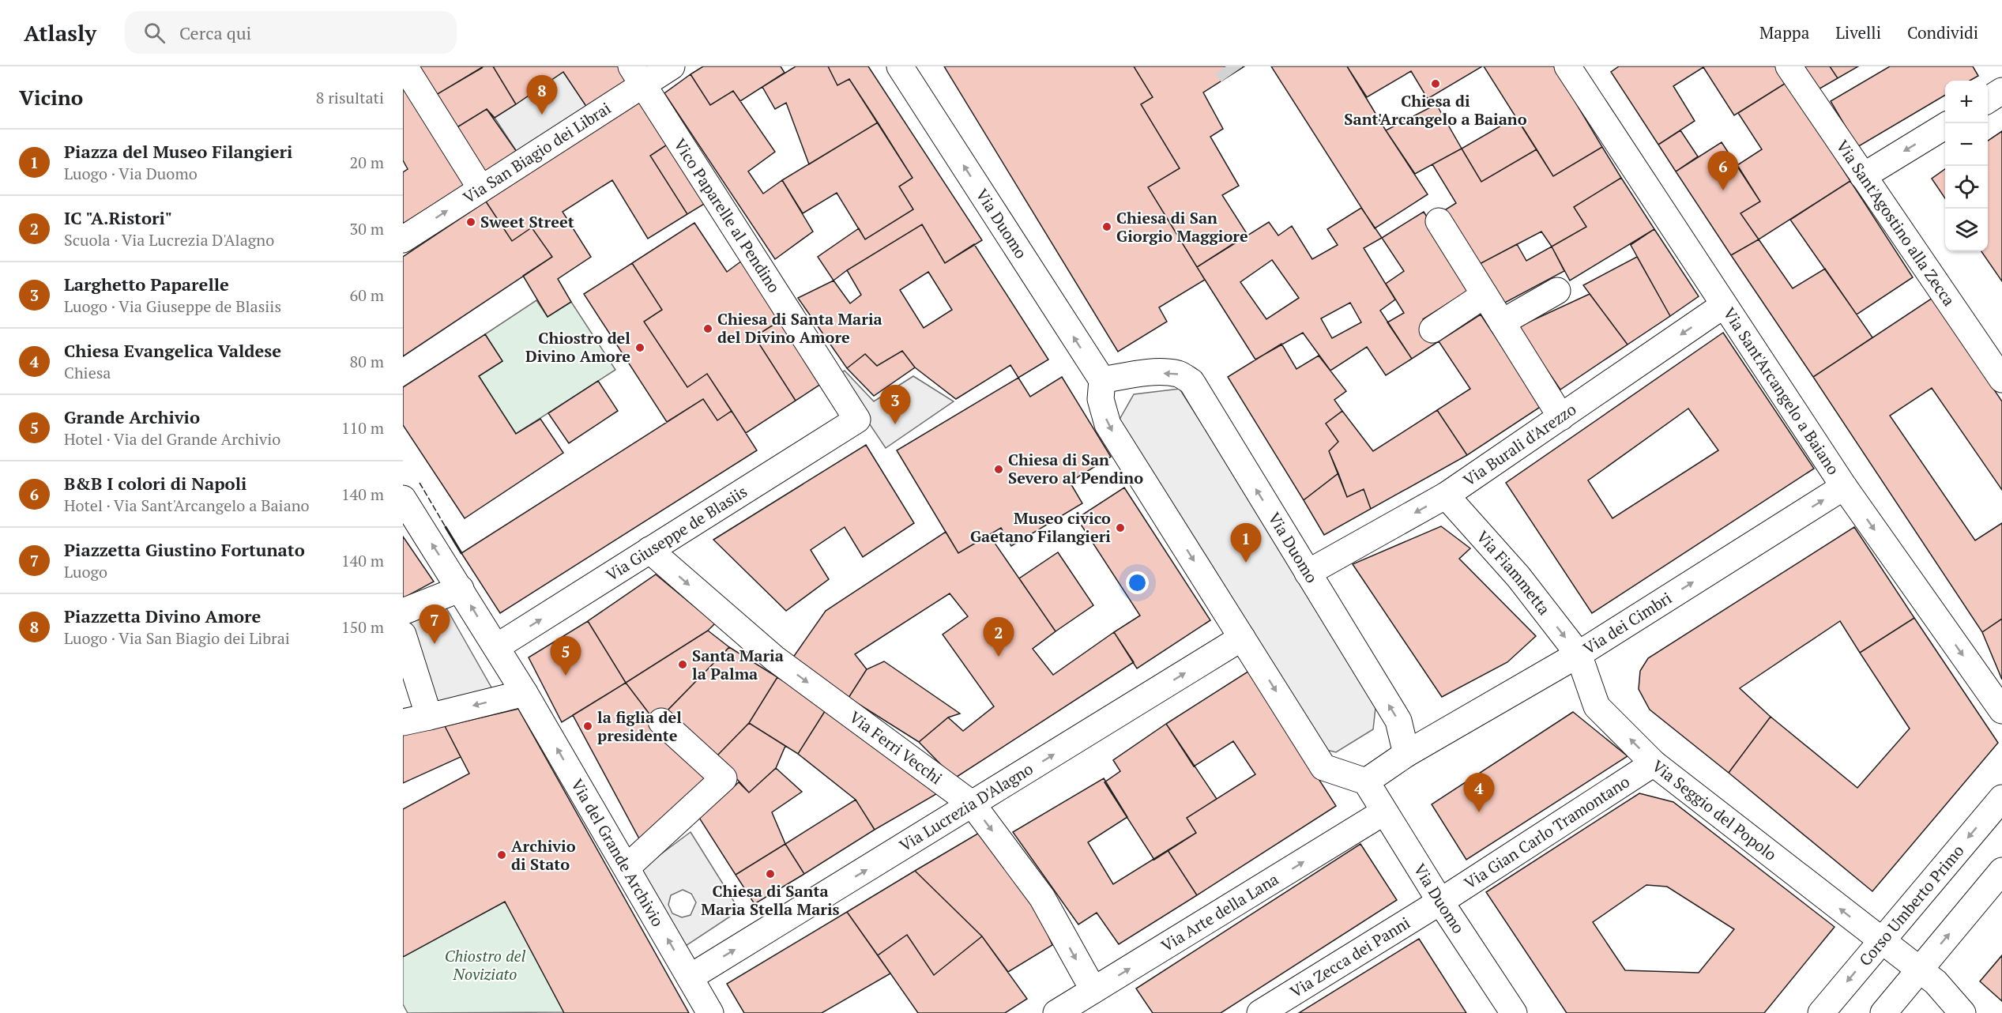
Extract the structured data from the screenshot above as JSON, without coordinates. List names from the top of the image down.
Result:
{
  "streets": {
    "street": [
      "Via San Biagio dei Librai",
      "Vico Paparelle al Pendino",
      "Via Sant'Agostino alla Zecca",
      "Via Duomo",
      "Via Sant'Arcangelo a Baiano",
      "Via Burali d'Arezzo",
      "Via Giuseppe de Blasiis",
      "Via Fiammetta",
      "Via dei Cimbri",
      "Via Ferri Vecchi",
      "Via Lucrezia D'Alagno",
      "Via Seggio del Popolo",
      "Via Gian Carlo Tramontano",
      "Via del Grande Archivio",
      "Corso Umberto Primo",
      "Via Arte della Lana",
      "Via Zecca dei Panni"
    ]
  },
  "crossings": [
    ["Via San Biagio dei Librai", "Vico Paparelle al Pendino"],
    ["Vico Paparelle al Pendino", "Via Giuseppe de Blasiis"],
    ["Via Duomo", "Via Burali d'Arezzo"],
    ["Via Duomo", "Via dei Cimbri"],
    ["Via Duomo", "Via Gian Carlo Tramontano"],
    ["Via Duomo", "Via Arte della Lana"],
    ["Via Duomo", "Via Zecca dei Panni"],
    ["Via Sant'Arcangelo a Baiano", "Via Burali d'Arezzo"],
    ["Via Sant'Arcangelo a Baiano", "Via dei Cimbri"],
    ["Via Burali d'Arezzo", "Via Fiammetta"],
    ["Via Giuseppe de Blasiis", "Via Ferri Vecchi"],
    ["Via Giuseppe de Blasiis", "Via del Grande Archivio"],
    ["Via Fiammetta", "Via dei Cimbri"],
    ["Via Fiammetta", "Via Seggio del Popolo"],
    ["Via dei Cimbri", "Via Seggio del Popolo"],
    ["Via Ferri Vecchi", "Via Lucrezia D'Alagno"],
    ["Via Ferri Vecchi", "Via Arte della Lana"],
    ["Via Lucrezia D'Alagno", "Via del Grande Archivio"],
    ["Via Seggio del Popolo", "Via Gian Carlo Tramontano"],
    ["Via Seggio del Popolo", "Corso Umberto Primo"],
    ["Via Gian Carlo Tramontano", "Via Zecca dei Panni"]
  ],
  "one_way": [
    "Via Sant'Arcangelo a Baiano",
    "Via Burali d'Arezzo",
    "Via Giuseppe de Blasiis",
    "Via Fiammetta",
    "Via dei Cimbri",
    "Via Ferri Vecchi",
    "Via Lucrezia D'Alagno",
    "Via Seggio del Popolo",
    "Via del Grande Archivio",
    "Via Arte della Lana"
  ],
  "parks": ["Chiostro del Noviziato"],
  "places": [
    "Chiesa di Sant'Arcangelo a Baiano",
    "Sweet Street",
    "Chiesa di San Giorgio Maggiore",
    "Chiesa di Santa Maria del Divino Amore",
    "Chiostro del Divino Amore",
    "Chiesa di San Severo al Pendino",
    "Museo civico Gaetano Filangieri",
    "Santa Maria la Palma",
    "la figlia del presidente",
    "Archivio di Stato",
    "Chiesa di Santa Maria Stella Maris"
  ],
  "page": {
    "header": "Atlasly",
    "search": "Cerca qui",
    "nav": ["Mappa", "Livelli", "Condividi"],
    "heading": ["Vicino", "8 risultati"],
    "pins": [
      "8",
      "6",
      "3",
      "1",
      "7",
      "2",
      "5",
      "4"
    ],
    "map_buttons": ["+", "−"],
    "list": [
      {
        "mark": "1",
        "name": "Piazza del Museo Filangieri",
        "note": "Luogo · Via Duomo",
        "value": "20 m"
      },
      {
        "mark": "2",
        "name": "IC \"A.Ristori\"",
        "note": "Scuola · Via Lucrezia D'Alagno",
        "value": "30 m"
      },
      {
        "mark": "3",
        "name": "Larghetto Paparelle",
        "note": "Luogo · Via Giuseppe de Blasiis",
        "value": "60 m"
      },
      {
        "mark": "4",
        "name": "Chiesa Evangelica Valdese",
        "note": "Chiesa",
        "value": "80 m"
      },
      {
        "mark": "5",
        "name": "Grande Archivio",
        "note": "Hotel · Via del Grande Archivio",
        "value": "110 m"
      },
      {
        "mark": "6",
        "name": "B&B I colori di Napoli",
        "note": "Hotel · Via Sant'Arcangelo a Baiano",
        "value": "140 m"
      },
      {
        "mark": "7",
        "name": "Piazzetta Giustino Fortunato",
        "note": "Luogo",
        "value": "140 m"
      },
      {
        "mark": "8",
        "name": "Piazzetta Divino Amore",
        "note": "Luogo · Via San Biagio dei Librai",
        "value": "150 m"
      }
    ]
  }
}
